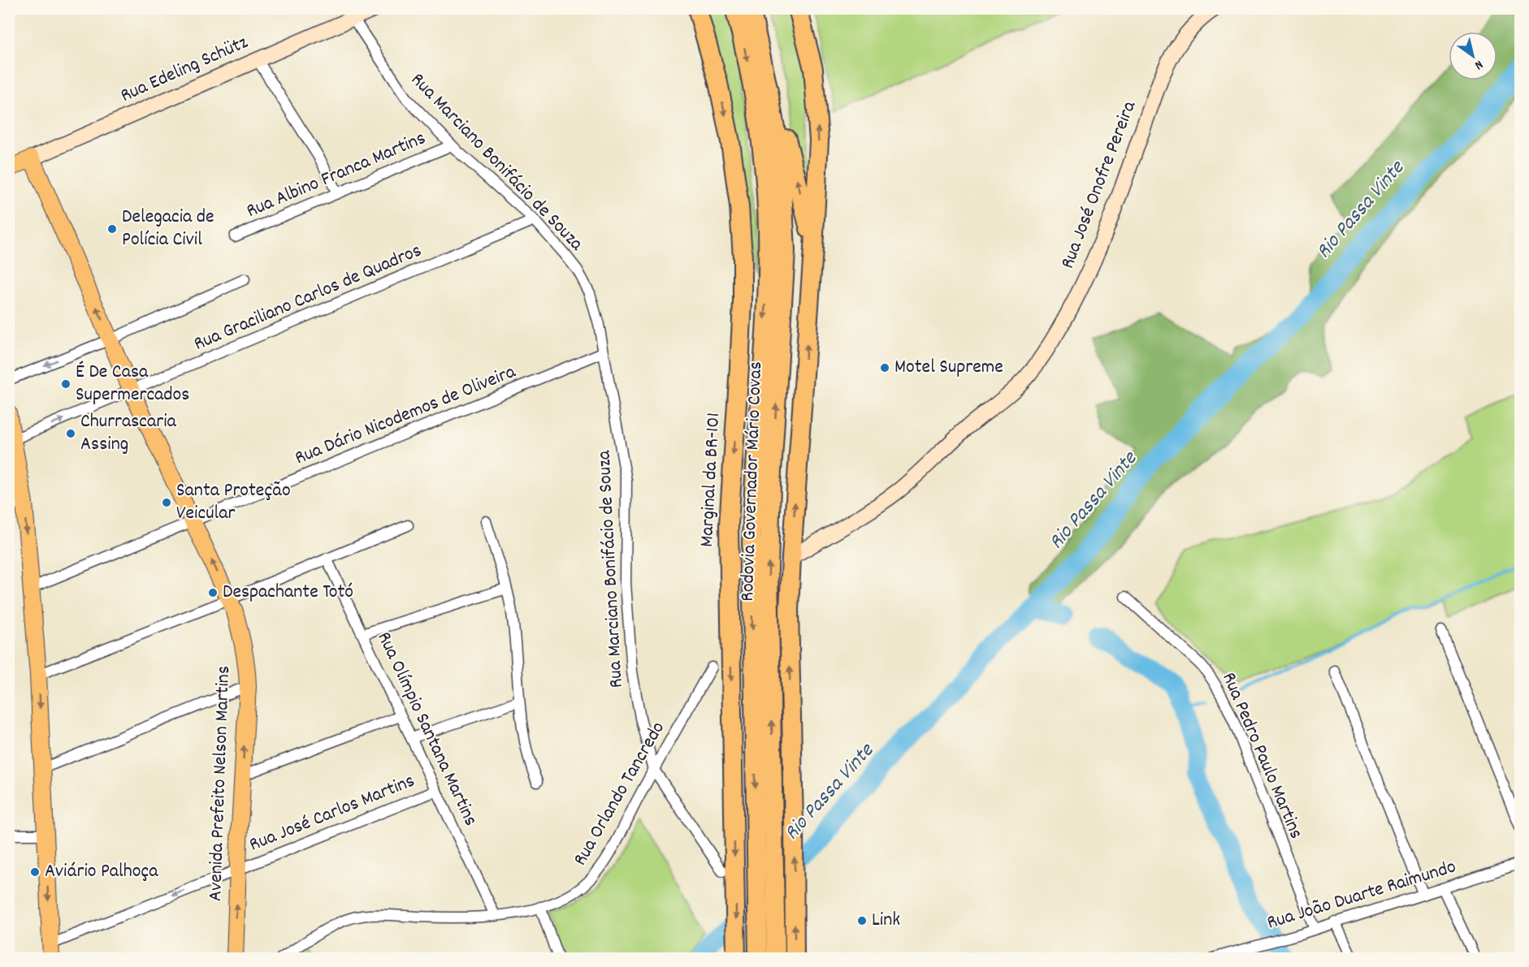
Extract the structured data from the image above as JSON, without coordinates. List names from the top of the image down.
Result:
{
  "streets": {
    "highway": ["Marginal da BR-101", "Rodovia Governador Mário Covas"],
    "main road": ["Rua Edeling Schütz", "Avenida Prefeito Nelson Martins"],
    "street": [
      "Rua Marciano Bonifácio de Souza",
      "Rua Albino Franca Martins",
      "Rua José Onofre Pereira",
      "Rua Graciliano Carlos de Quadros",
      "Rua Dário Nicodemos de Oliveira",
      "Rua Olímpio Santana Martins",
      "Rua Pedro Paulo Martins",
      "Rua Orlando Tancredo",
      "Rua José Carlos Martins",
      "Rua João Duarte Raimundo"
    ]
  },
  "crossings": [
    ["Rua Edeling Schütz", "Rua Marciano Bonifácio de Souza"],
    ["Rua Edeling Schütz", "Avenida Prefeito Nelson Martins"],
    ["Rua Marciano Bonifácio de Souza", "Rua Albino Franca Martins"],
    ["Rua Marciano Bonifácio de Souza", "Rua Graciliano Carlos de Quadros"],
    ["Rua Marciano Bonifácio de Souza", "Rua Dário Nicodemos de Oliveira"],
    ["Rua Marciano Bonifácio de Souza", "Rua Orlando Tancredo"],
    ["Rua Graciliano Carlos de Quadros", "Avenida Prefeito Nelson Martins"],
    ["Rua Dário Nicodemos de Oliveira", "Avenida Prefeito Nelson Martins"],
    ["Rua Olímpio Santana Martins", "Rua Orlando Tancredo"],
    ["Rua Olímpio Santana Martins", "Rua José Carlos Martins"],
    ["Rua Pedro Paulo Martins", "Rua João Duarte Raimundo"],
    ["Avenida Prefeito Nelson Martins", "Rua José Carlos Martins"]
  ],
  "one_way": ["Avenida Prefeito Nelson Martins", "Rua José Carlos Martins"],
  "water": ["Rio Passa Vinte"],
  "places": [
    "Delegacia de Polícia Civil",
    "Motel Supreme",
    "É De Casa Supermercados",
    "Churrascaria Assing",
    "Santa Proteção Veicular",
    "Despachante Totó",
    "Aviário Palhoça",
    "Link"
  ],
  "north": "bottom right"
}
